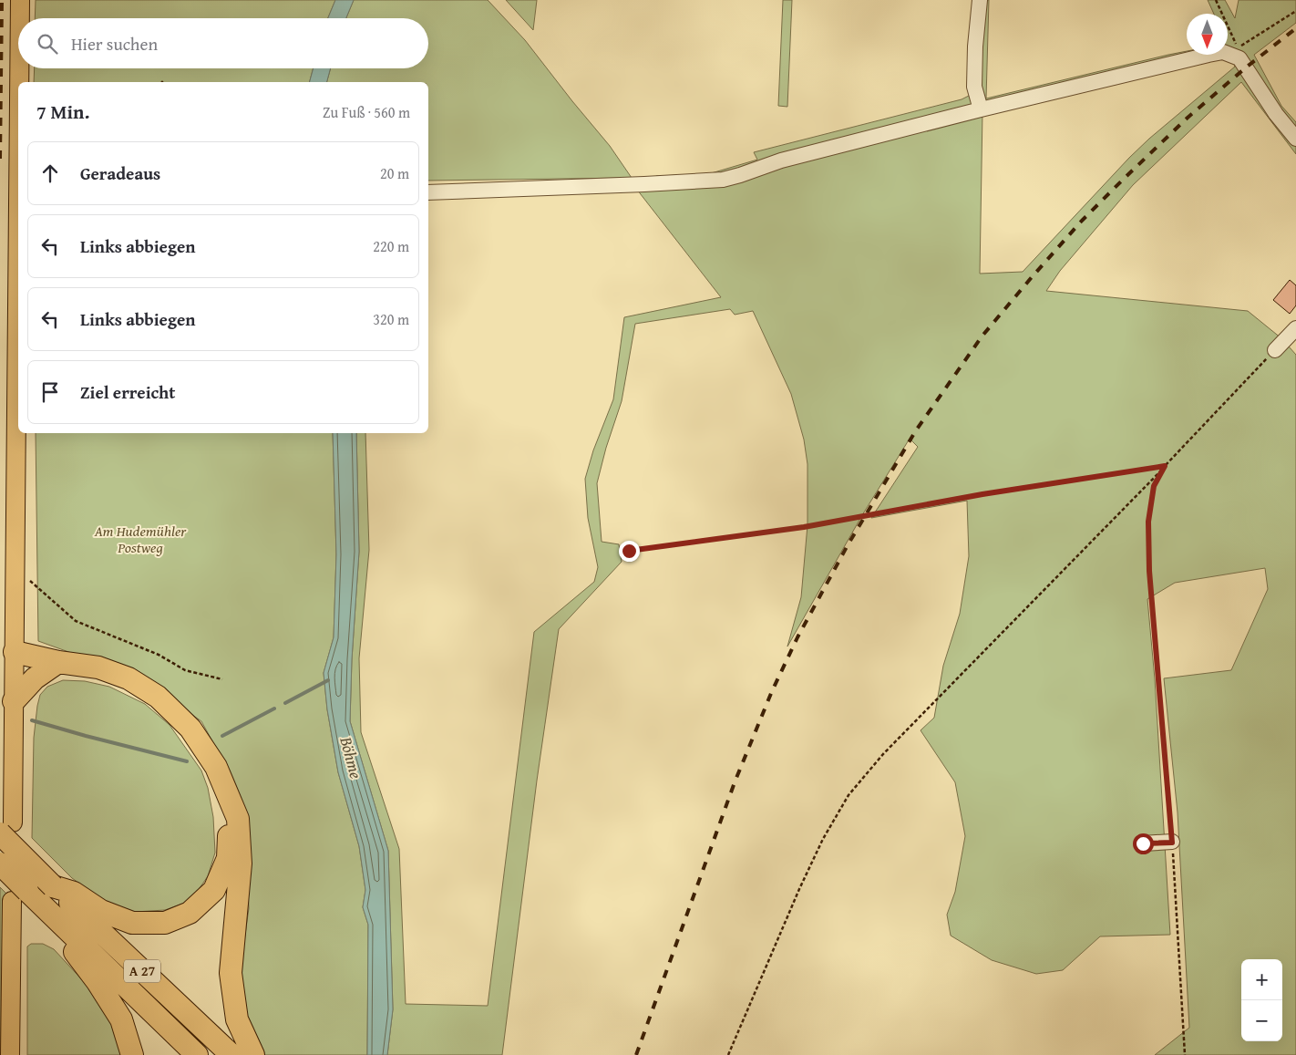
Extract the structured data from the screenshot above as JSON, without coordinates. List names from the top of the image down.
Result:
{
  "streets": {
    "highway": ["A 27"]
  },
  "water": ["Böhme"],
  "parks": ["Am Hudemühler Postweg"],
  "north": "bottom",
  "page": {
    "search": "Hier suchen",
    "heading": ["7 Min.", "Zu Fuß · 560 m"],
    "list": [
      ["Geradeaus", "20 m"],
      ["Links abbiegen", "220 m"],
      ["Links abbiegen", "320 m"],
      "Ziel erreicht"
    ],
    "map_buttons": ["+", "−"]
  }
}
